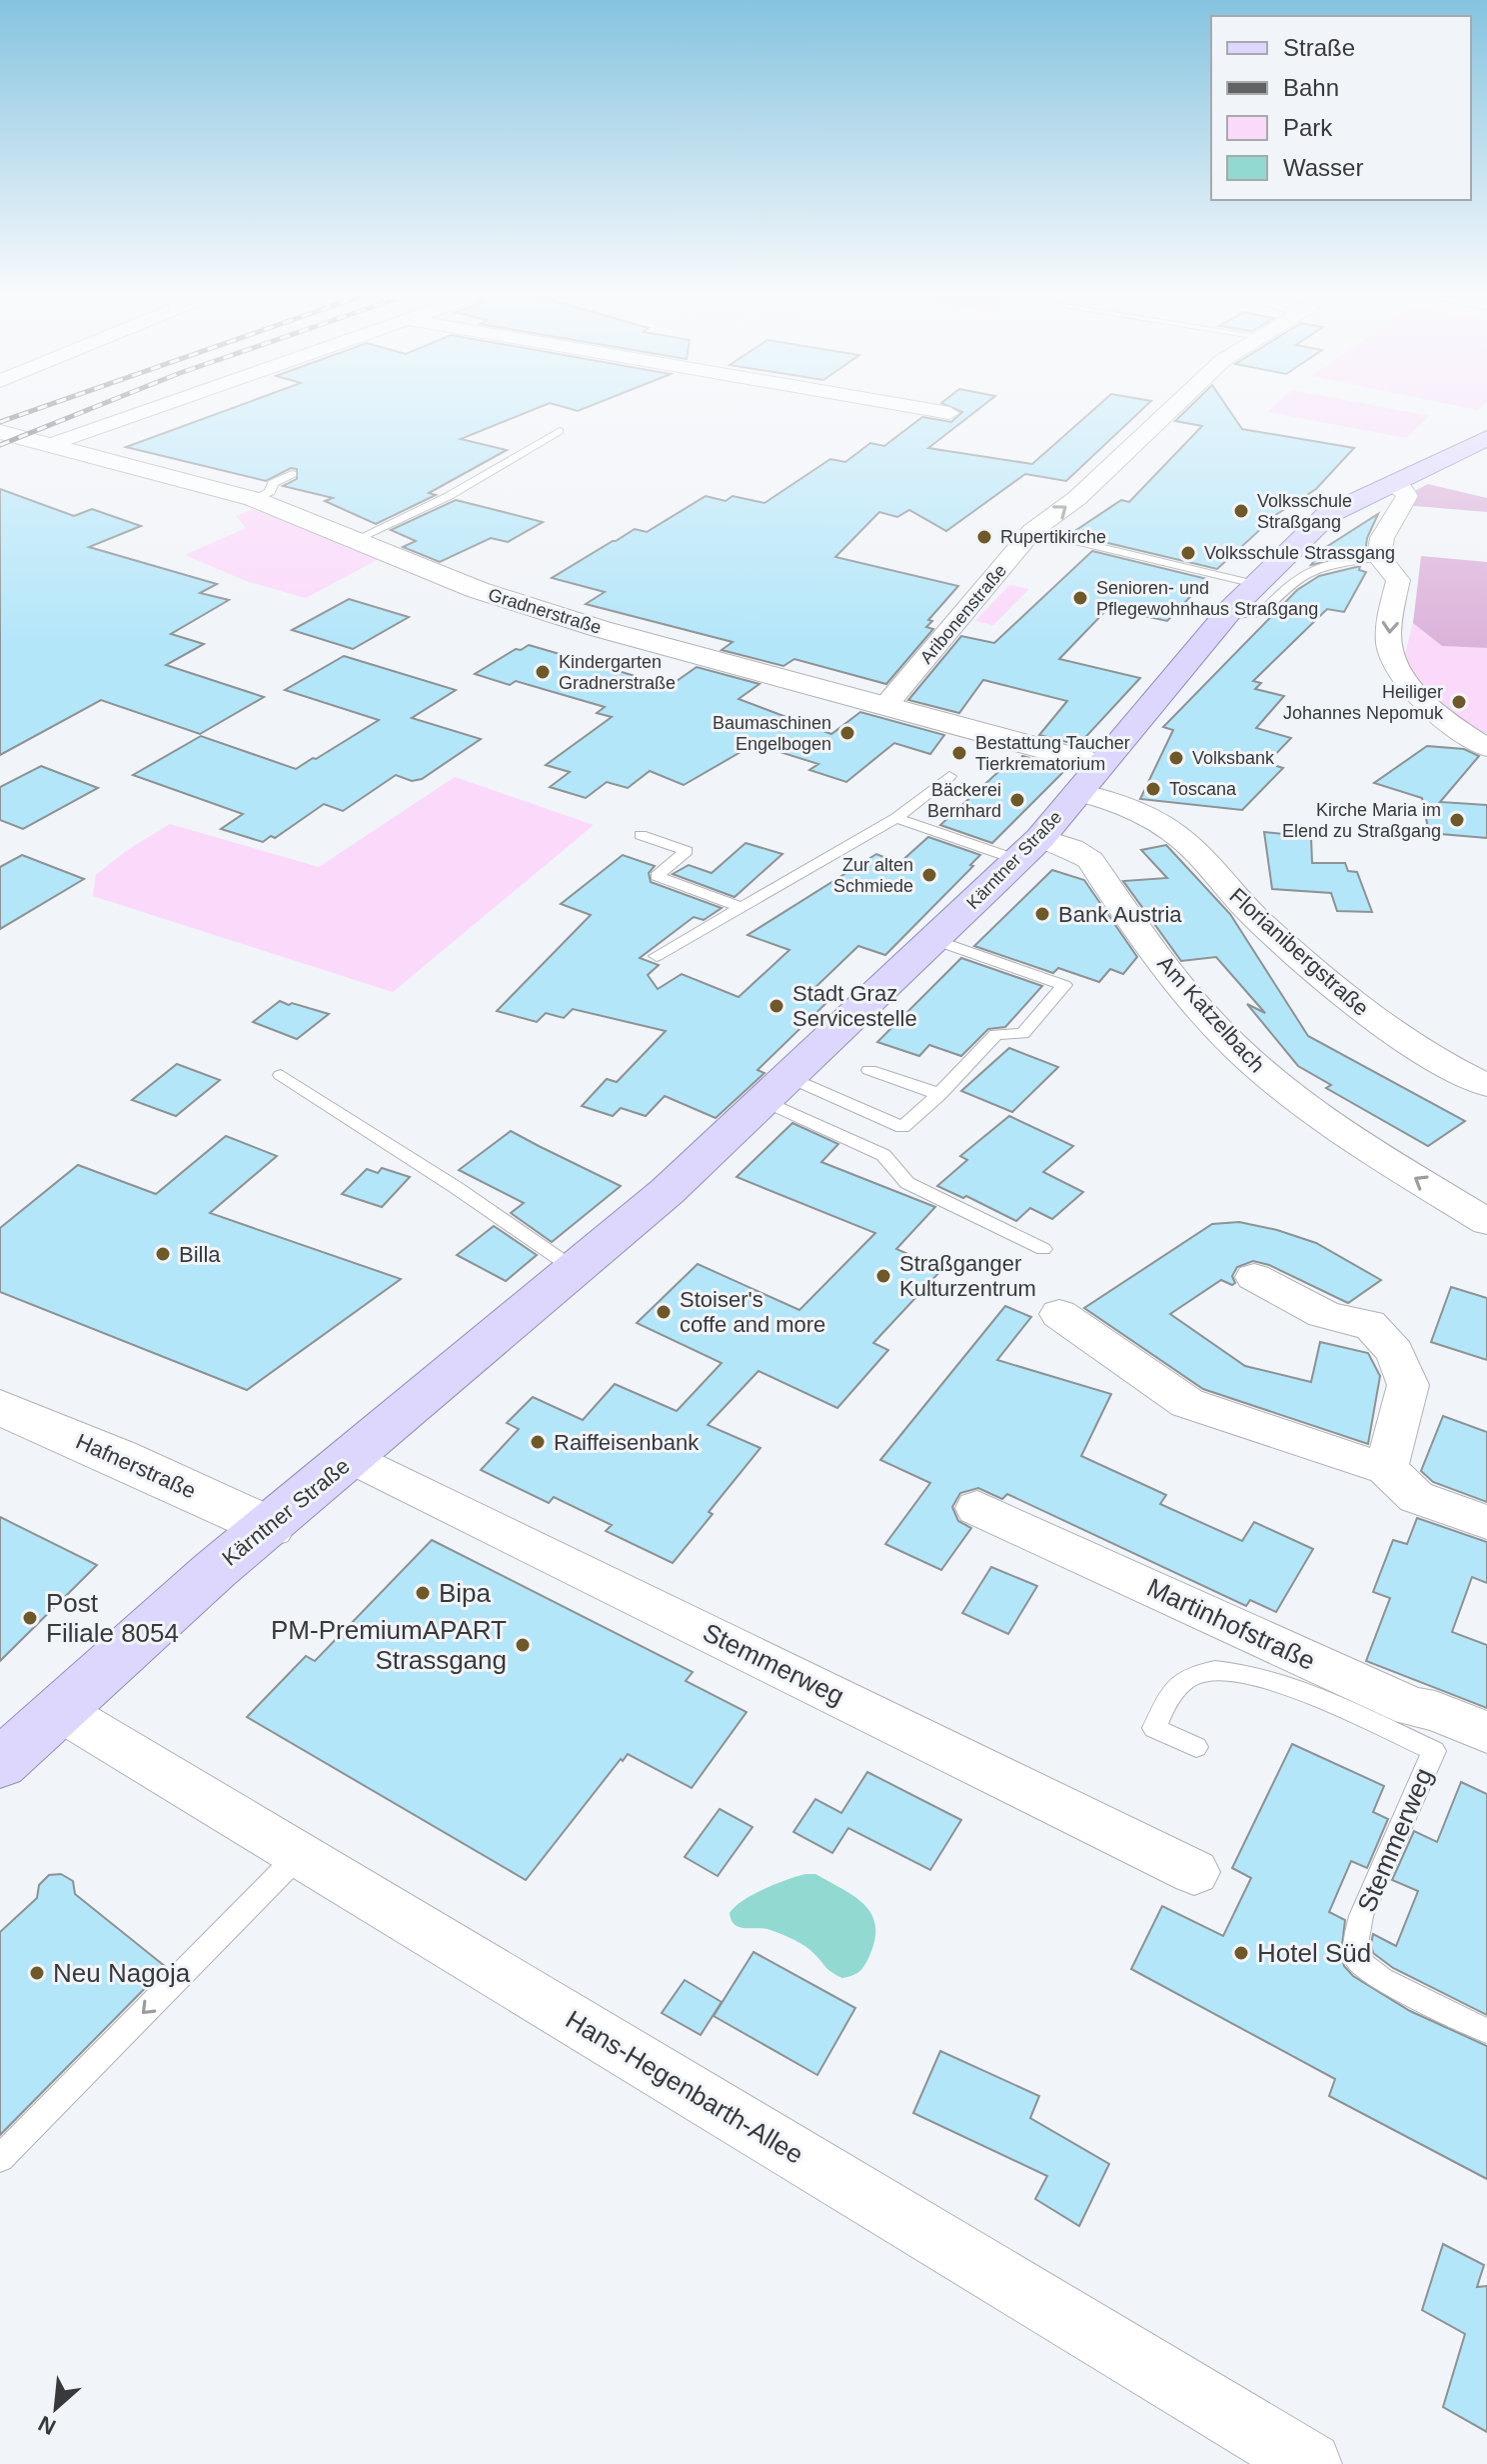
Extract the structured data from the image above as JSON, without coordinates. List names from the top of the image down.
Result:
{
  "streets": {
    "main road": ["Gradnerstraße", "Kärntner Straße", "Hafnerstraße"],
    "street": [
      "Aribonenstraße",
      "Florianibergstraße",
      "Am Katzelbach",
      "Martinhofstraße",
      "Stemmerweg",
      "Hans-Hegenbarth-Allee"
    ]
  },
  "crossings": [
    ["Gradnerstraße", "Aribonenstraße"],
    ["Gradnerstraße", "Kärntner Straße"],
    ["Kärntner Straße", "Florianibergstraße"],
    ["Kärntner Straße", "Am Katzelbach"],
    ["Kärntner Straße", "Hafnerstraße"],
    ["Kärntner Straße", "Stemmerweg"],
    ["Kärntner Straße", "Hans-Hegenbarth-Allee"]
  ],
  "one_way": ["Aribonenstraße"],
  "places": [
    "Volksschule Straßgang",
    "Rupertikirche",
    "Volksschule Strassgang",
    "Senioren- und Pflegewohnhaus Straßgang",
    "Kindergarten Gradnerstraße",
    "Heiliger Johannes Nepomuk",
    "Baumaschinen Engelbogen",
    "Bestattung Taucher Tierkrematorium",
    "Volksbank",
    "Toscana",
    "Bäckerei Bernhard",
    "Kirche Maria im Elend zu Straßgang",
    "Zur alten Schmiede",
    "Bank Austria",
    "Stadt Graz Servicestelle",
    "Billa",
    "Straßganger Kulturzentrum",
    "Stoiser's coffe and more",
    "Raiffeisenbank",
    "Bipa",
    "Post Filiale 8054",
    "PM-PremiumAPART Strassgang",
    "Hotel Süd",
    "Neu Nagoja"
  ],
  "legend": [
    "Straße",
    "Bahn",
    "Park",
    "Wasser"
  ],
  "north": "bottom left"
}
